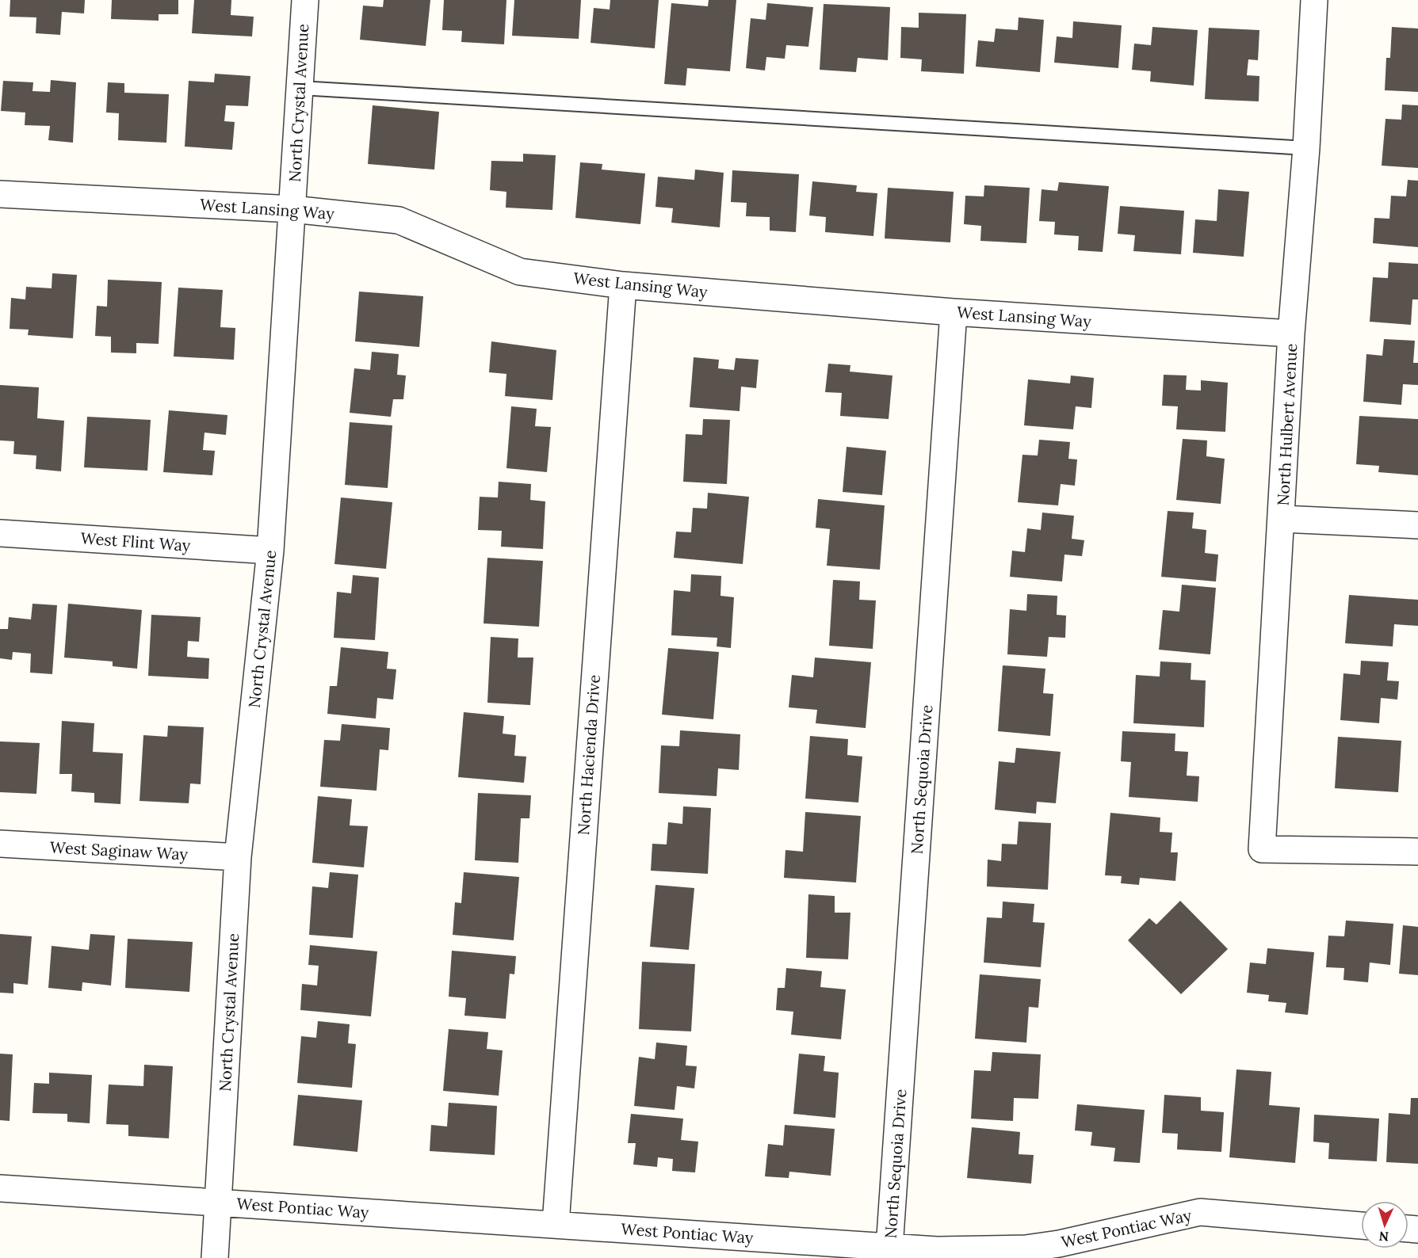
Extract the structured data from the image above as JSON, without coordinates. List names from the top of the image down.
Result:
{
  "streets": {
    "street": [
      "North Crystal Avenue",
      "West Lansing Way",
      "North Hulbert Avenue",
      "West Flint Way",
      "North Hacienda Drive",
      "North Sequoia Drive",
      "West Saginaw Way",
      "West Pontiac Way"
    ]
  },
  "crossings": [
    ["North Crystal Avenue", "West Lansing Way"],
    ["North Crystal Avenue", "West Flint Way"],
    ["North Crystal Avenue", "West Saginaw Way"],
    ["North Crystal Avenue", "West Pontiac Way"],
    ["West Lansing Way", "North Hulbert Avenue"],
    ["West Lansing Way", "North Hacienda Drive"],
    ["West Lansing Way", "North Sequoia Drive"],
    ["North Hacienda Drive", "West Pontiac Way"],
    ["North Sequoia Drive", "West Pontiac Way"]
  ],
  "north": "bottom"
}
